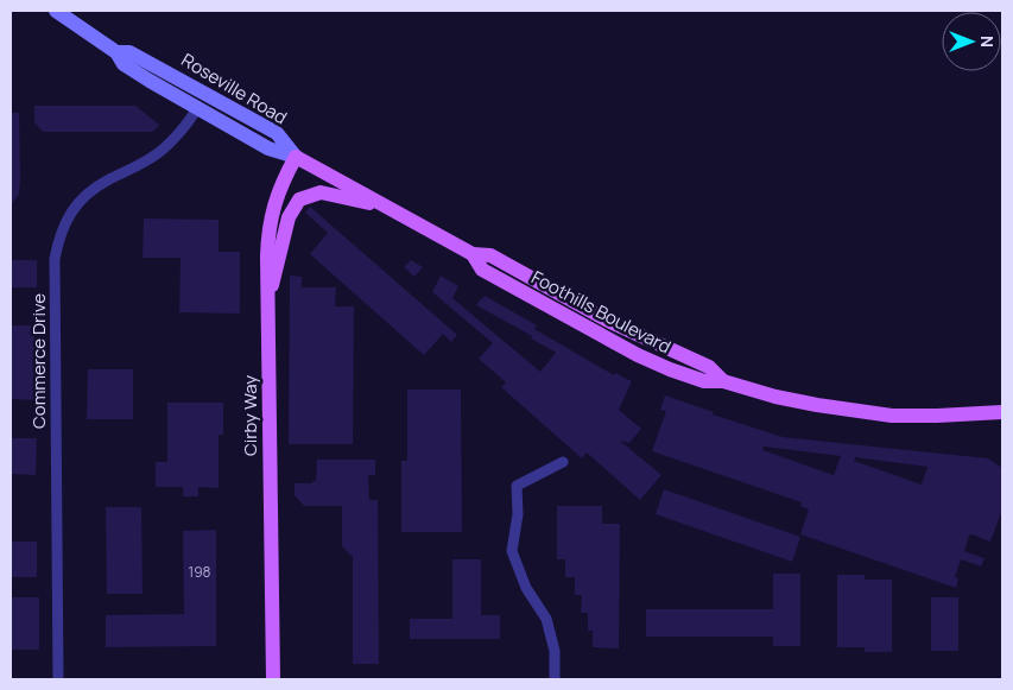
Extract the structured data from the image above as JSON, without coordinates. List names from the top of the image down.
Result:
{
  "streets": {
    "main road": ["Roseville Road", "Foothills Boulevard", "Cirby Way"],
    "street": ["Commerce Drive"]
  },
  "crossings": [
    ["Roseville Road", "Foothills Boulevard"],
    ["Roseville Road", "Commerce Drive"],
    ["Roseville Road", "Cirby Way"],
    ["Foothills Boulevard", "Cirby Way"]
  ],
  "house_numbers": ["198"],
  "north": "right"
}
